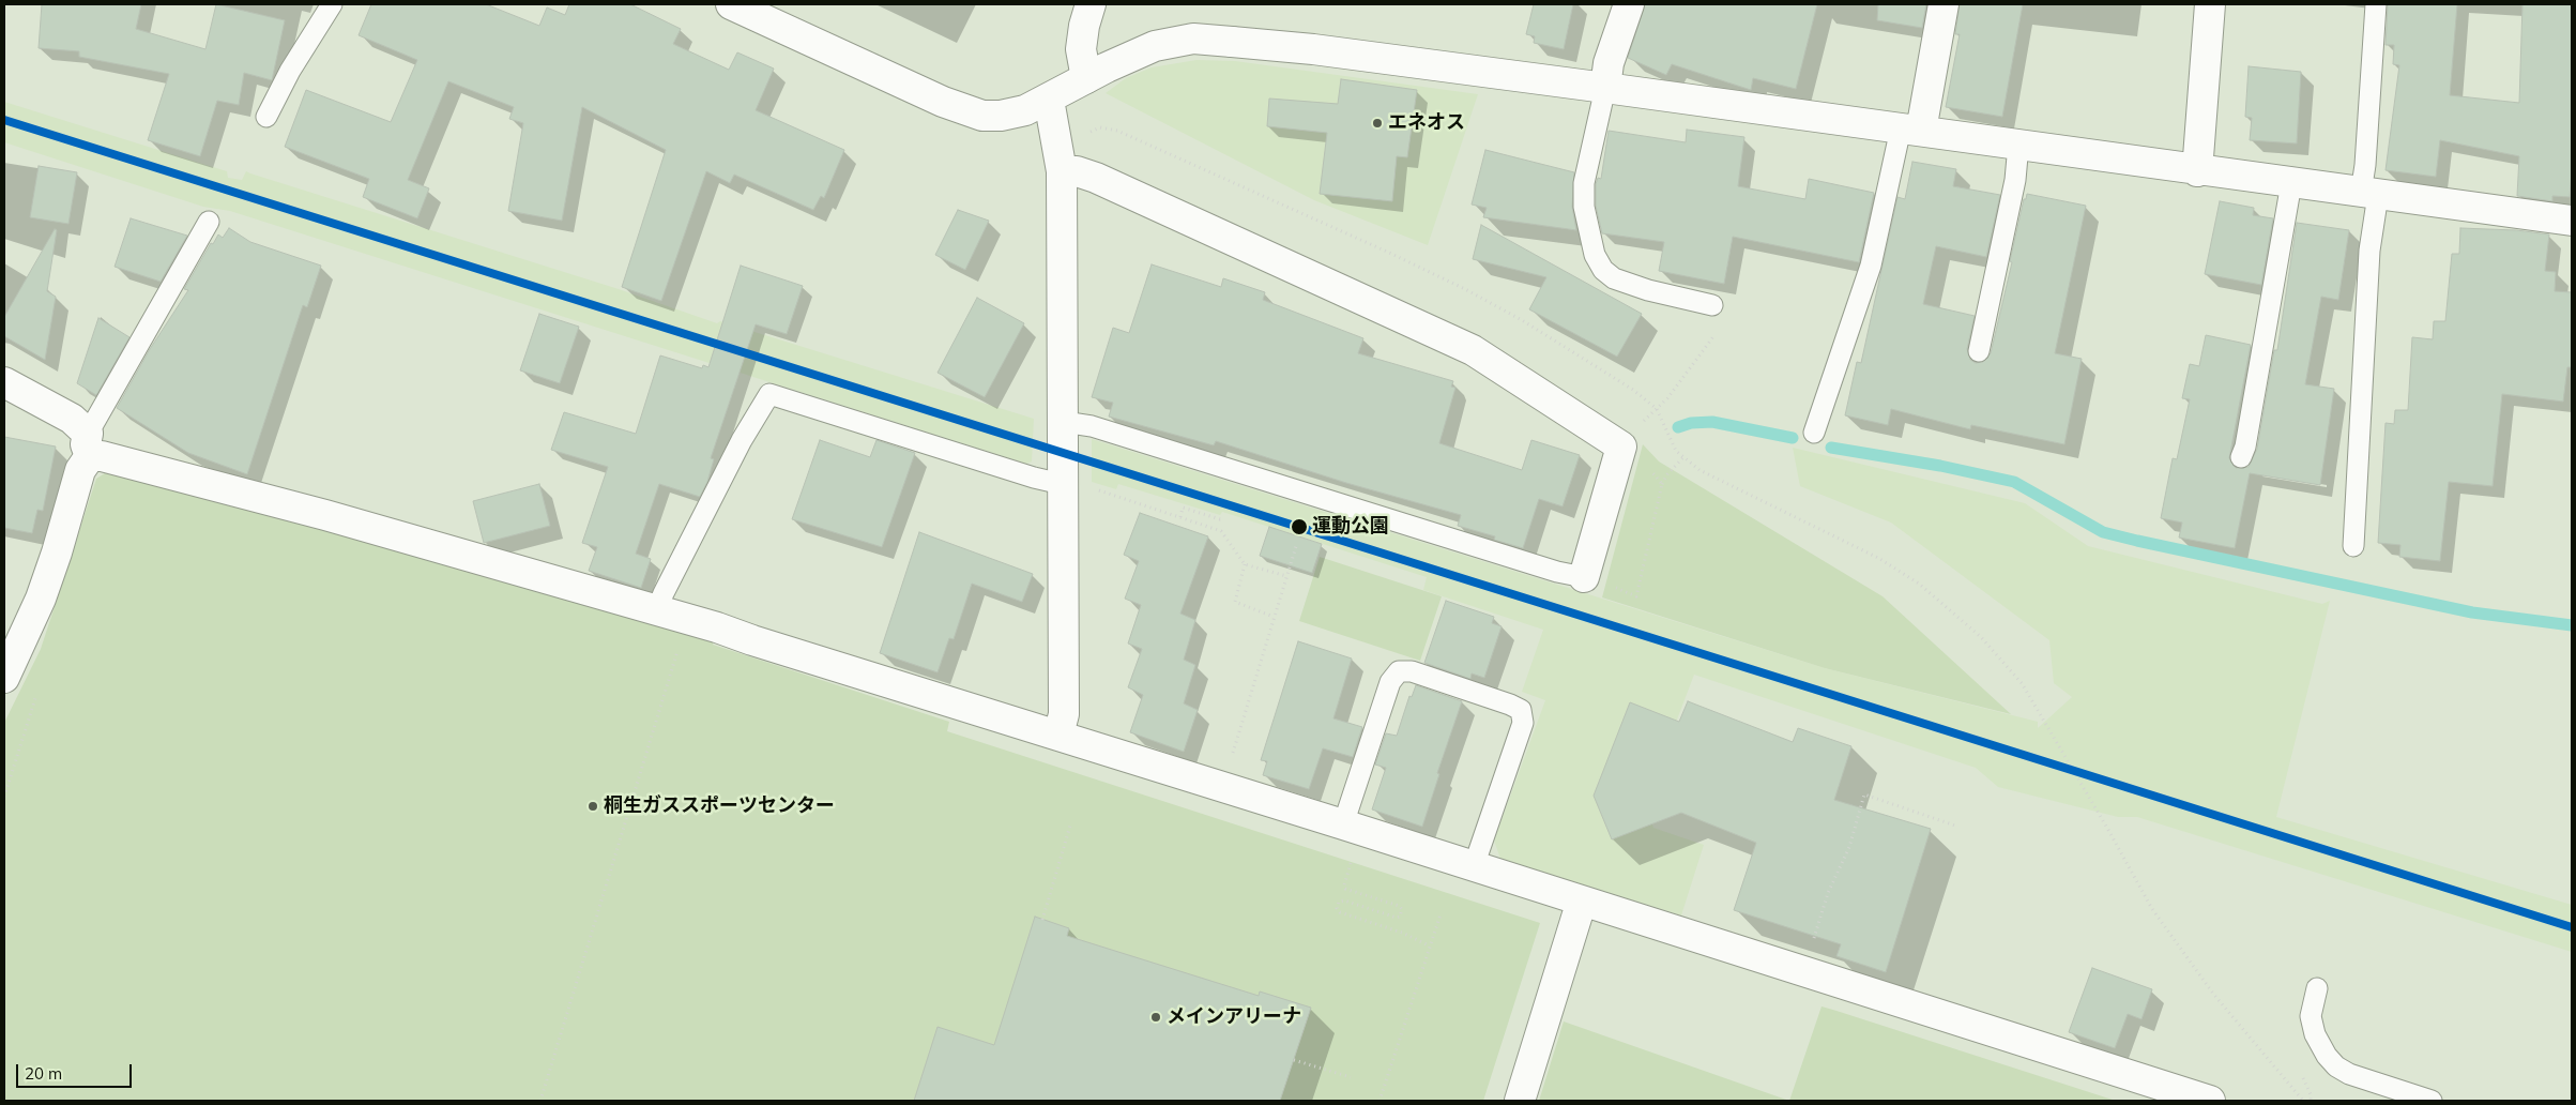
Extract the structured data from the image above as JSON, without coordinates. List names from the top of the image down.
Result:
{
  "places": [
    "エネオス",
    "運動公園",
    "桐生ガススポーツセンター",
    "メインアリーナ"
  ],
  "scale_bar": "20 m"
}
